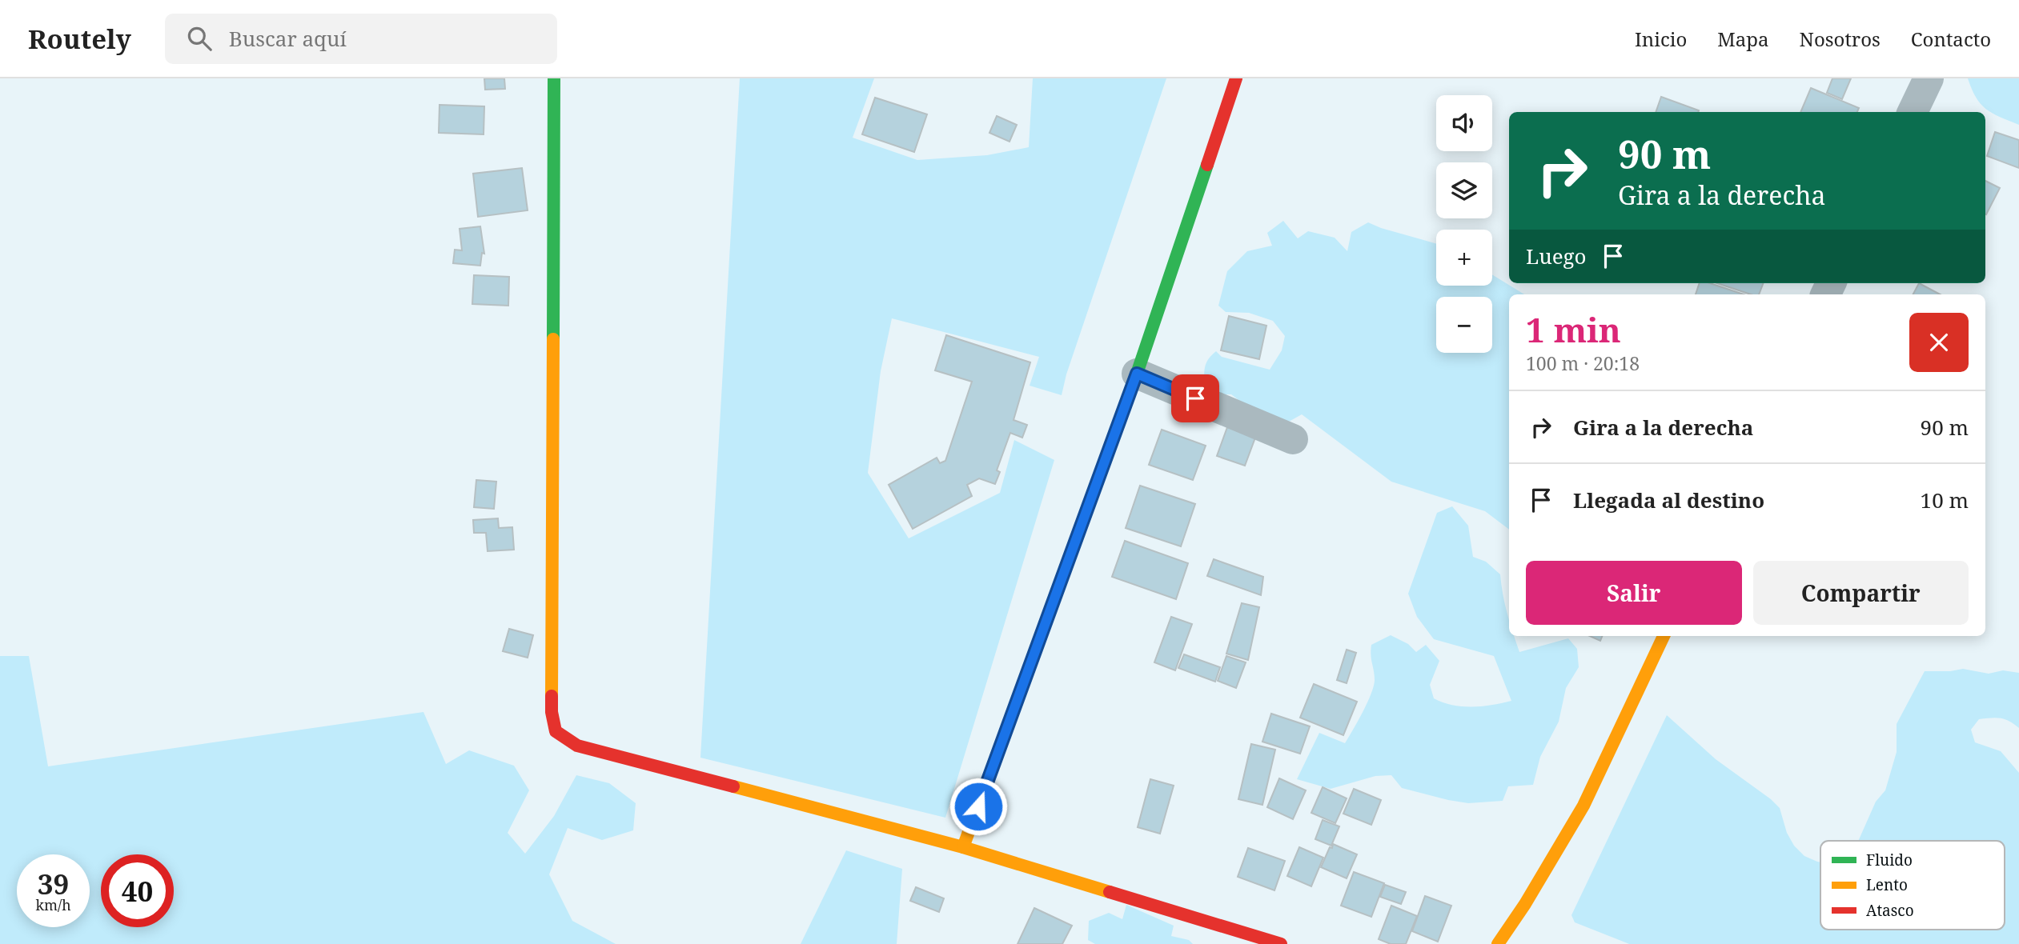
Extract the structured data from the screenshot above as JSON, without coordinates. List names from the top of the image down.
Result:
{
  "legend": ["Fluido", "Lento", "Atasco"],
  "page": {
    "header": "Routely",
    "search": "Buscar aquí",
    "nav": [
      "Inicio",
      "Mapa",
      "Nosotros",
      "Contacto"
    ],
    "map_buttons": ["+", "−"],
    "turn": ["90 m", "Gira a la derecha"],
    "then": "Luego",
    "heading": ["1 min", "100 m · 20:18"],
    "list": [
      {
        "name": "Gira a la derecha",
        "value": "90 m"
      },
      {
        "name": "Llegada al destino",
        "value": "10 m"
      }
    ],
    "buttons": ["Salir", "Compartir"],
    "speed": "39 km/h",
    "limit": "40"
  }
}
